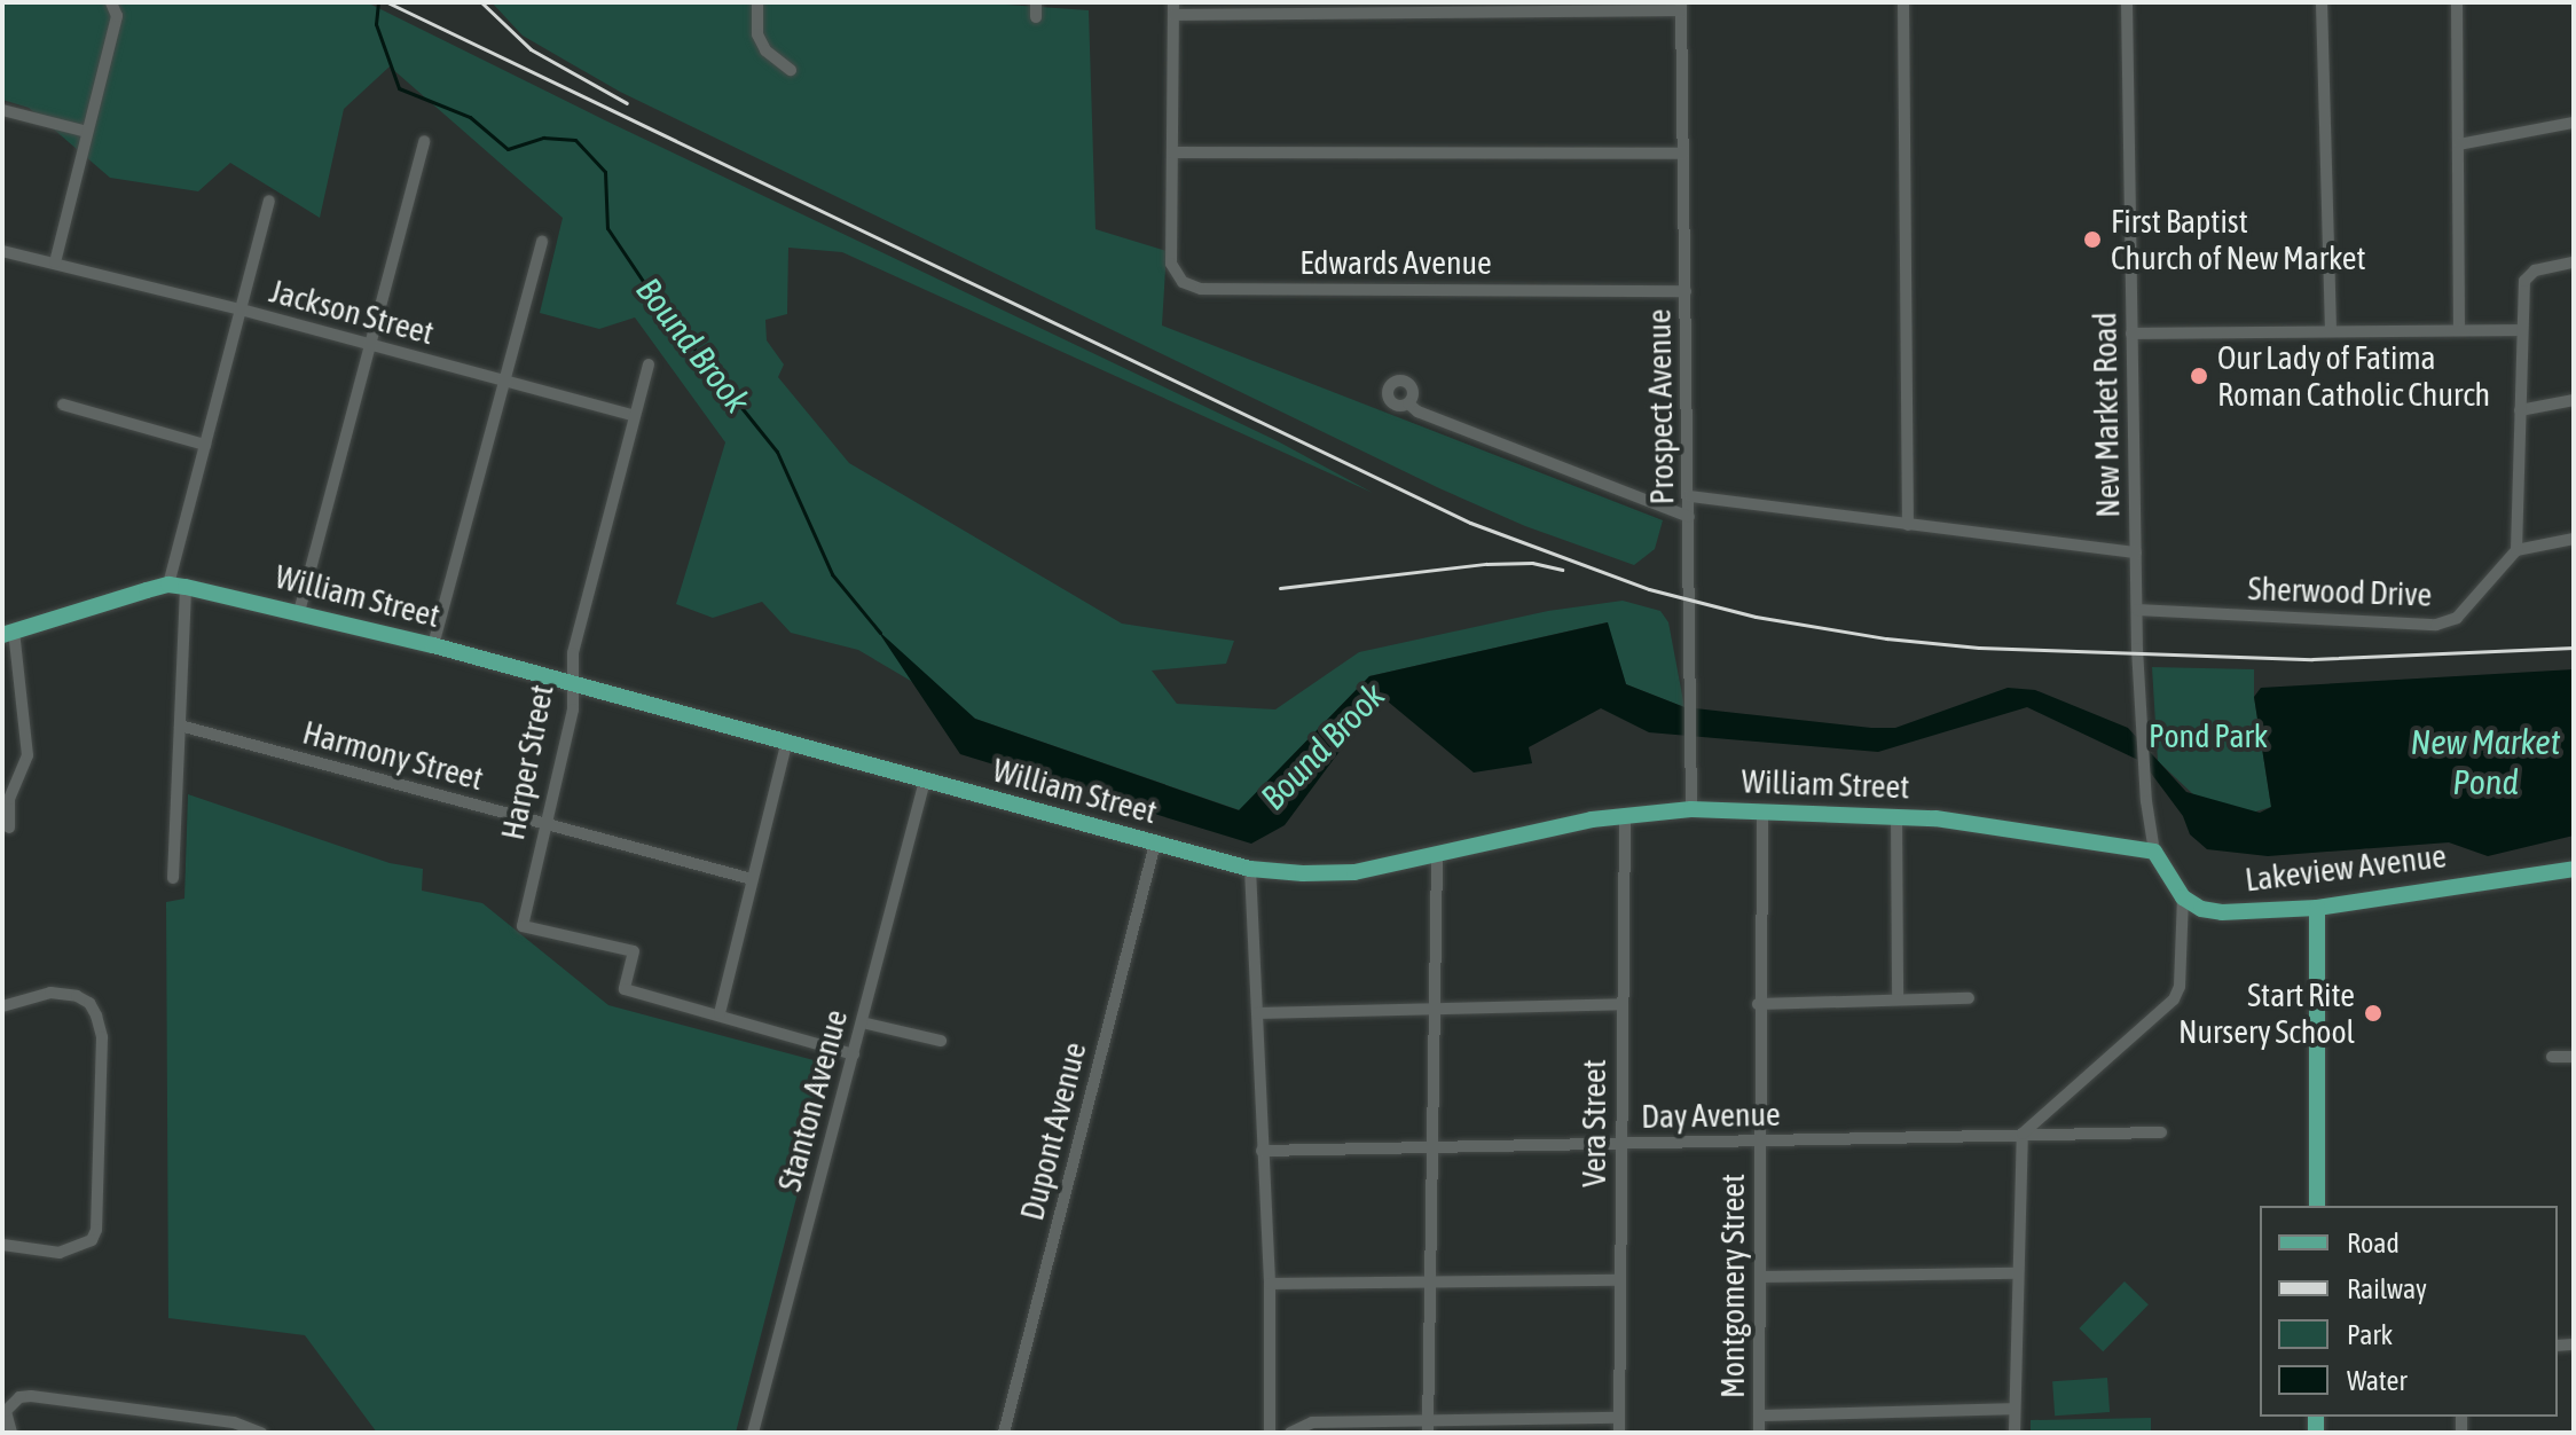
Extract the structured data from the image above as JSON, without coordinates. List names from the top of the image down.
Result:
{
  "streets": {
    "main road": ["William Street", "Lakeview Avenue"],
    "street": [
      "Edwards Avenue",
      "Jackson Street",
      "Prospect Avenue",
      "New Market Road",
      "Sherwood Drive",
      "Harmony Street",
      "Harper Street",
      "Stanton Avenue",
      "Day Avenue",
      "Vera Street",
      "Dupont Avenue",
      "Montgomery Street"
    ]
  },
  "crossings": [
    ["Edwards Avenue", "Prospect Avenue"],
    ["Jackson Street", "Harper Street"],
    ["Prospect Avenue", "William Street"],
    ["New Market Road", "Sherwood Drive"],
    ["New Market Road", "William Street"],
    ["William Street", "Harper Street"],
    ["William Street", "Stanton Avenue"],
    ["William Street", "Vera Street"],
    ["William Street", "Dupont Avenue"],
    ["William Street", "Montgomery Street"],
    ["Harmony Street", "Harper Street"],
    ["Day Avenue", "Vera Street"],
    ["Day Avenue", "Montgomery Street"]
  ],
  "water": ["Bound Brook", "New Market Pond"],
  "parks": ["Pond Park"],
  "places": ["First Baptist Church of New Market", "Our Lady of Fatima Roman Catholic Church", "Start Rite Nursery School"],
  "legend": [
    "Road",
    "Railway",
    "Park",
    "Water"
  ]
}
